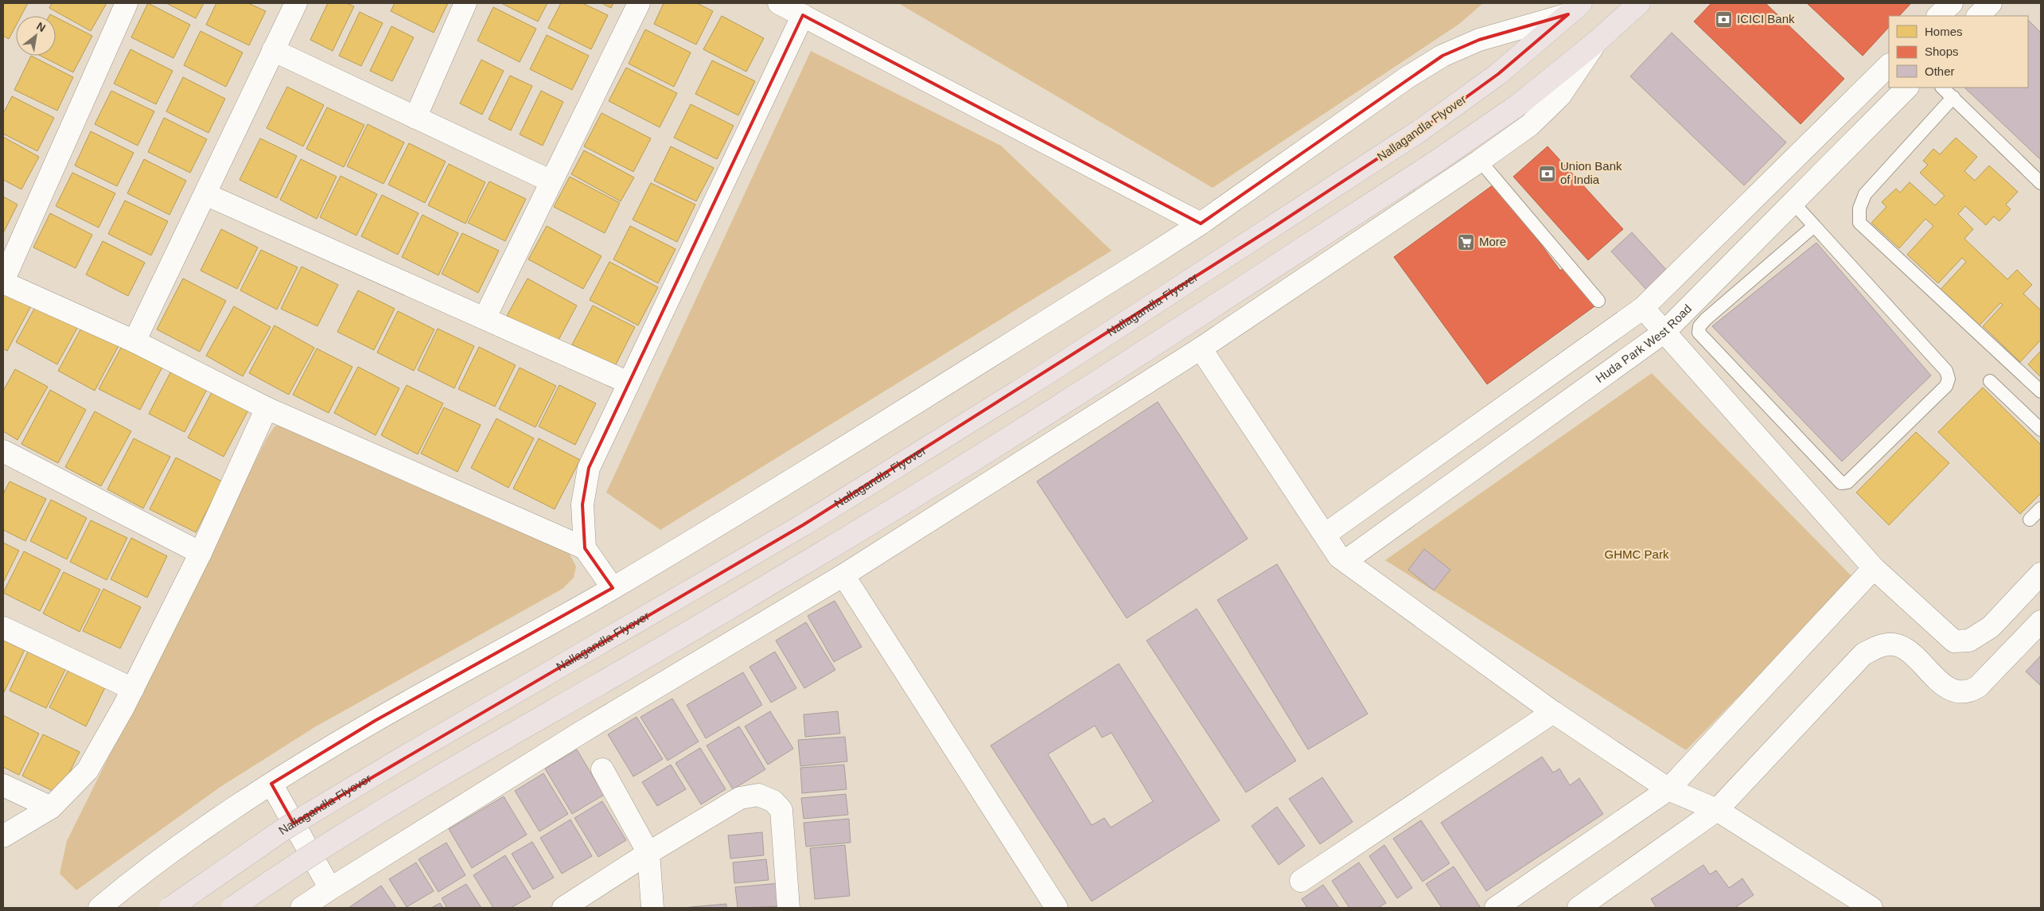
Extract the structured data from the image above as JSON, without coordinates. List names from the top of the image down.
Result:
{
  "streets": {
    "main road": ["Nallagandla Flyover"],
    "street": ["Huda Park West Road"]
  },
  "parks": ["GHMC Park"],
  "places": {
    "bank": ["ICICI Bank", "Union Bank of India"],
    "supermarket": ["More"]
  },
  "legend": ["Homes", "Shops", "Other"],
  "north": "top right"
}
